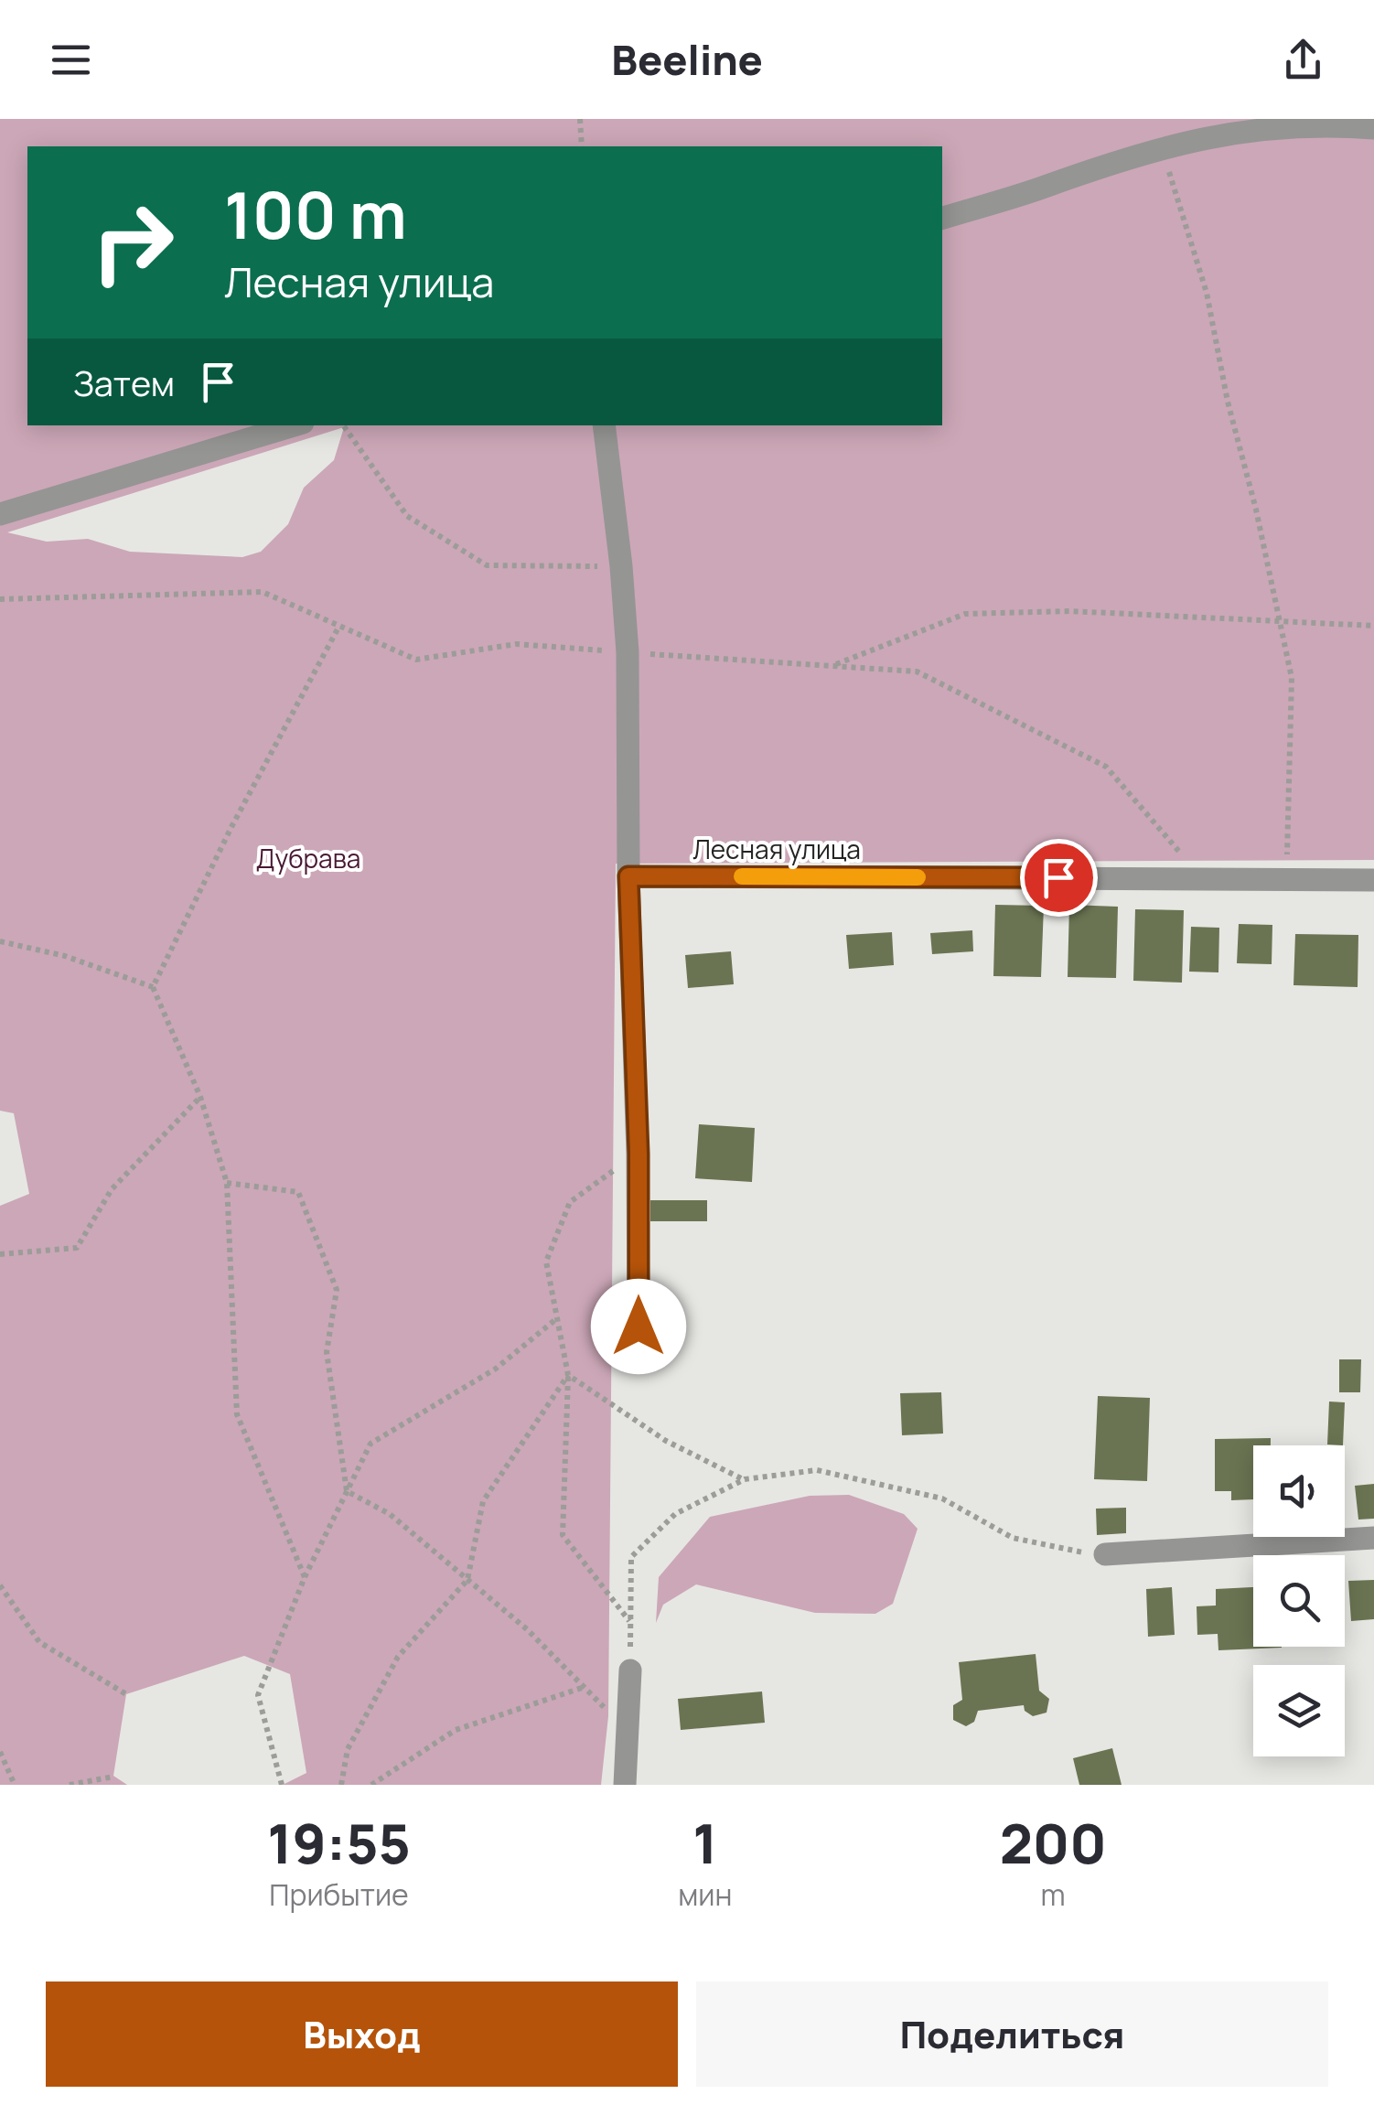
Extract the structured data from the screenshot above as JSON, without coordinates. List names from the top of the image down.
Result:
{
  "streets": {
    "street": ["Лесная улица"]
  },
  "parks": ["Дубрава"],
  "page": {
    "header": "Beeline",
    "turn": ["100 m", "Лесная улица"],
    "then": "Затем",
    "eta": [
      "19:55",
      "Прибытие",
      "1",
      "мин",
      "200",
      "m"
    ],
    "buttons": ["Выход", "Поделиться"]
  }
}
